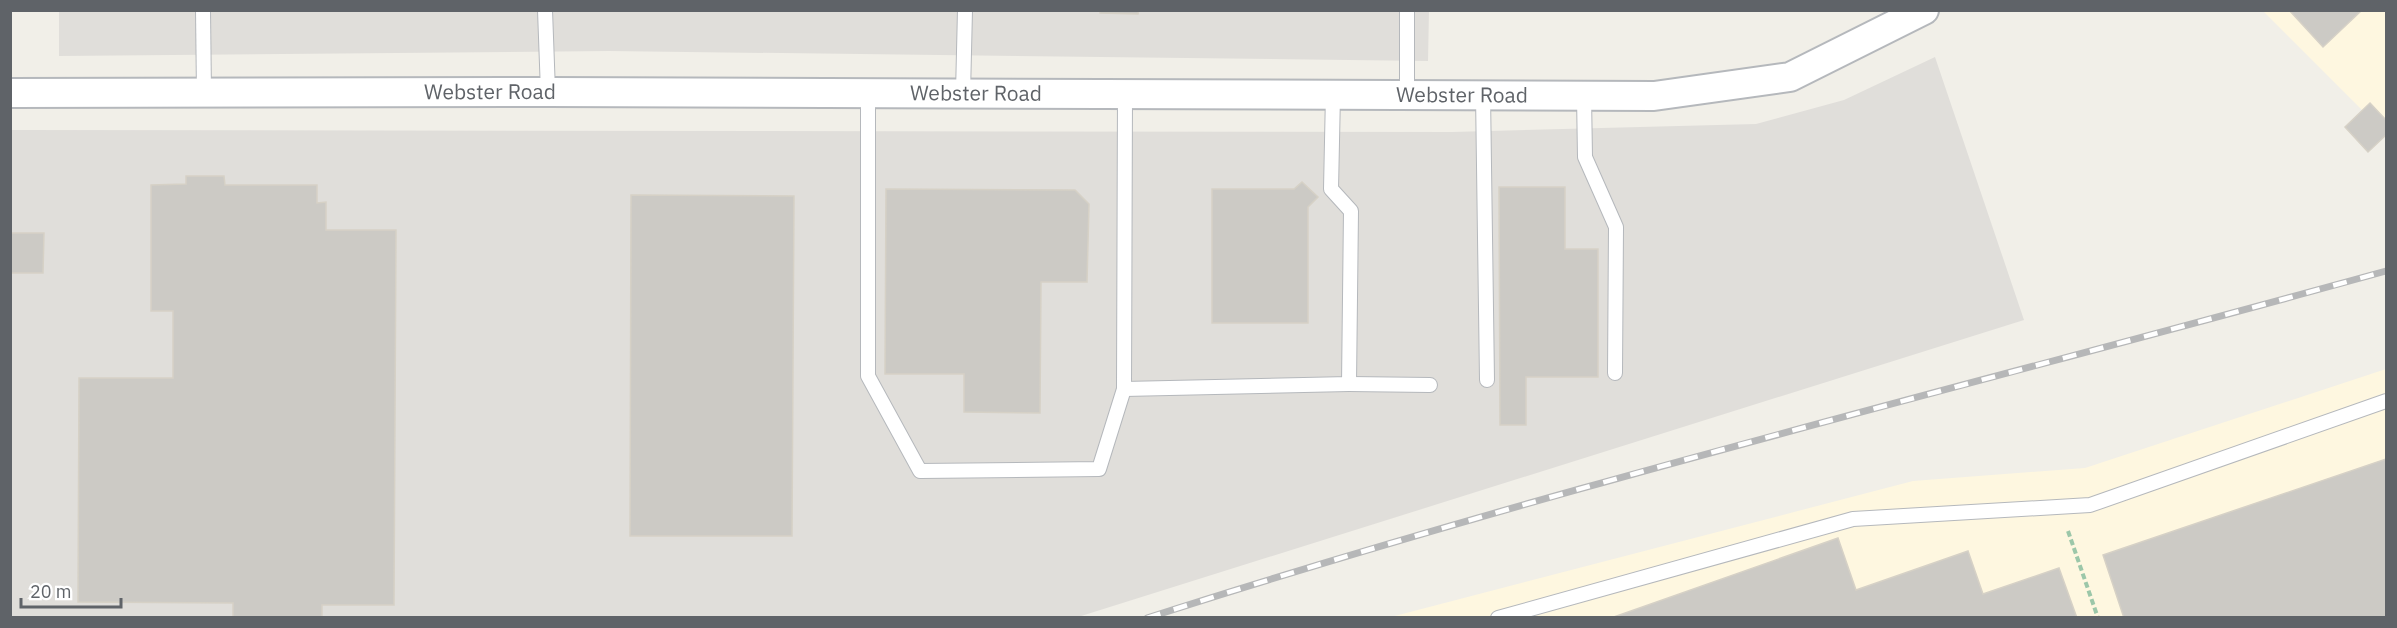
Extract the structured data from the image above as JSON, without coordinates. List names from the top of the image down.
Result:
{
  "streets": {
    "street": ["Webster Road"]
  },
  "scale_bar": "20 m"
}
